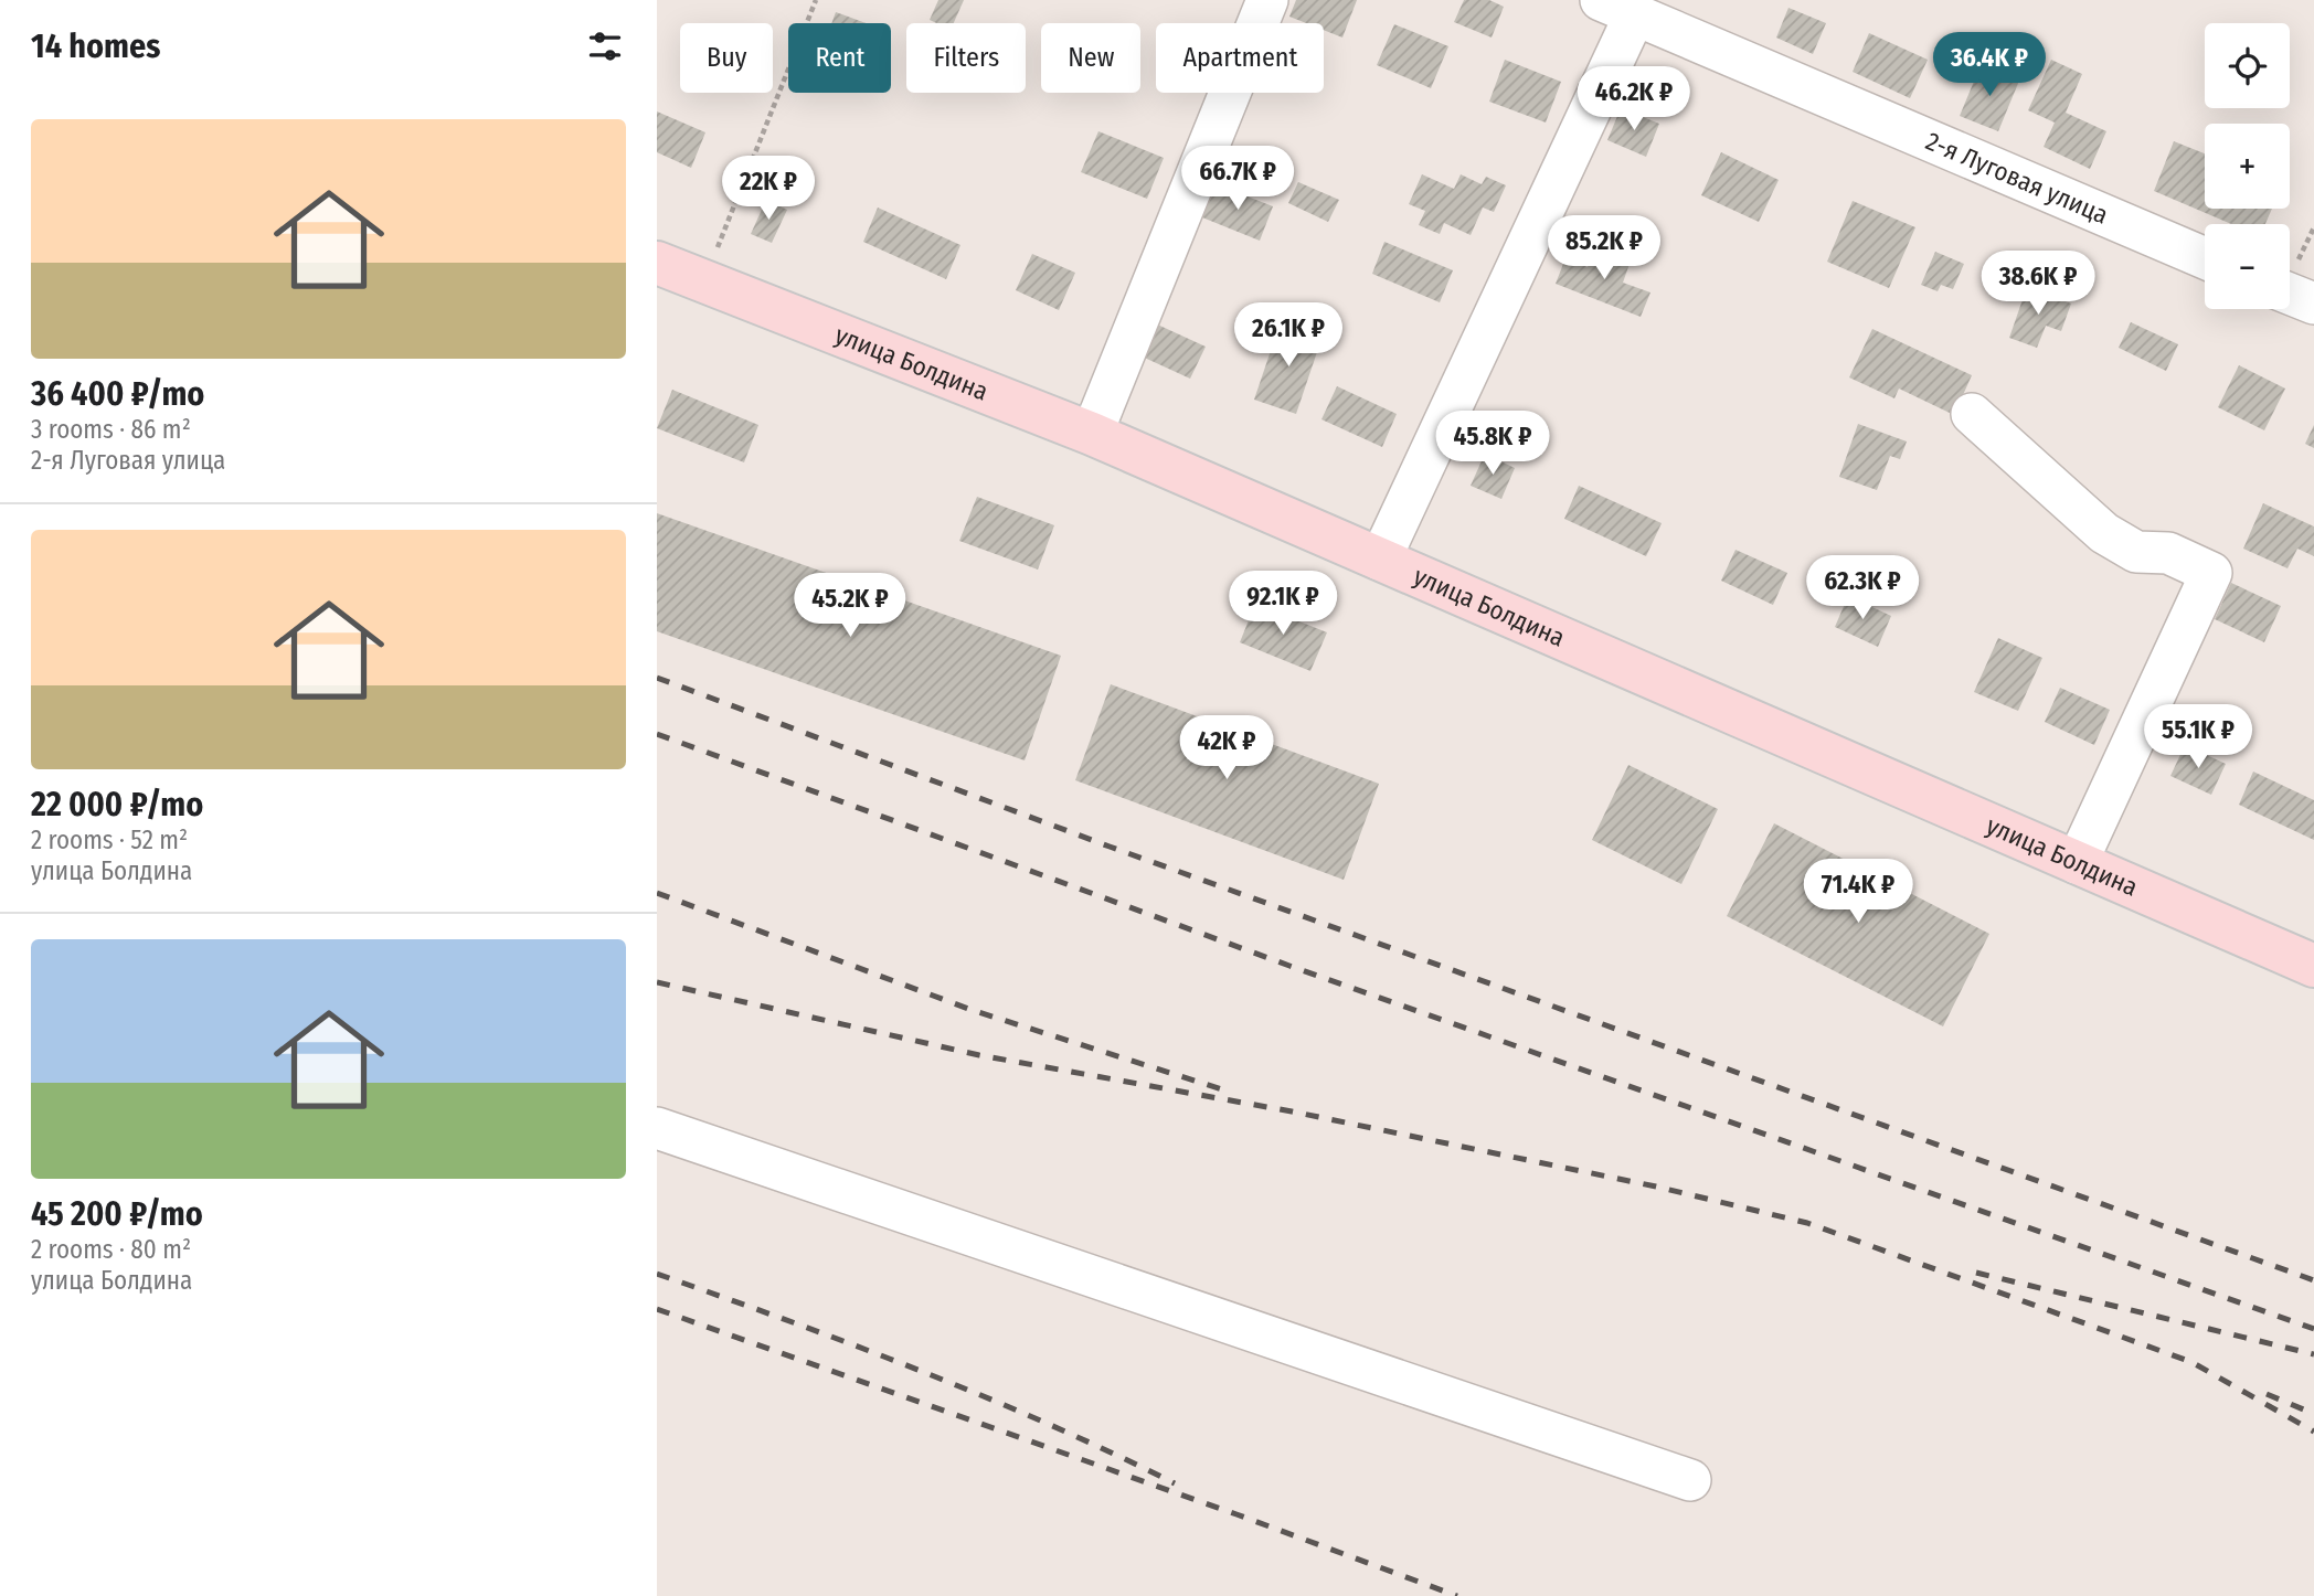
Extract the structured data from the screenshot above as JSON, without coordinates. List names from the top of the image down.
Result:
{
  "streets": {
    "main road": ["улица Болдина"],
    "street": ["2-я Луговая улица"]
  },
  "page": {
    "heading": "14 homes",
    "map_buttons": ["+", "−"],
    "chip": [
      "Buy",
      "Rent",
      "Filters",
      "New",
      "Apartment"
    ],
    "price": [
      "36.4K ₽",
      "46.2K ₽",
      "66.7K ₽",
      "22K ₽",
      "85.2K ₽",
      "38.6K ₽",
      "26.1K ₽",
      "45.8K ₽",
      "62.3K ₽",
      "92.1K ₽",
      "45.2K ₽",
      "55.1K ₽",
      "42K ₽",
      "71.4K ₽"
    ],
    "list": [
      {
        "name": "36 400 ₽/mo",
        "note": "3 rooms · 86 m² · 2-я Луговая улица"
      },
      {
        "name": "22 000 ₽/mo",
        "note": "2 rooms · 52 m² · улица Болдина"
      },
      {
        "name": "45 200 ₽/mo",
        "note": "2 rooms · 80 m² · улица Болдина"
      }
    ]
  }
}
